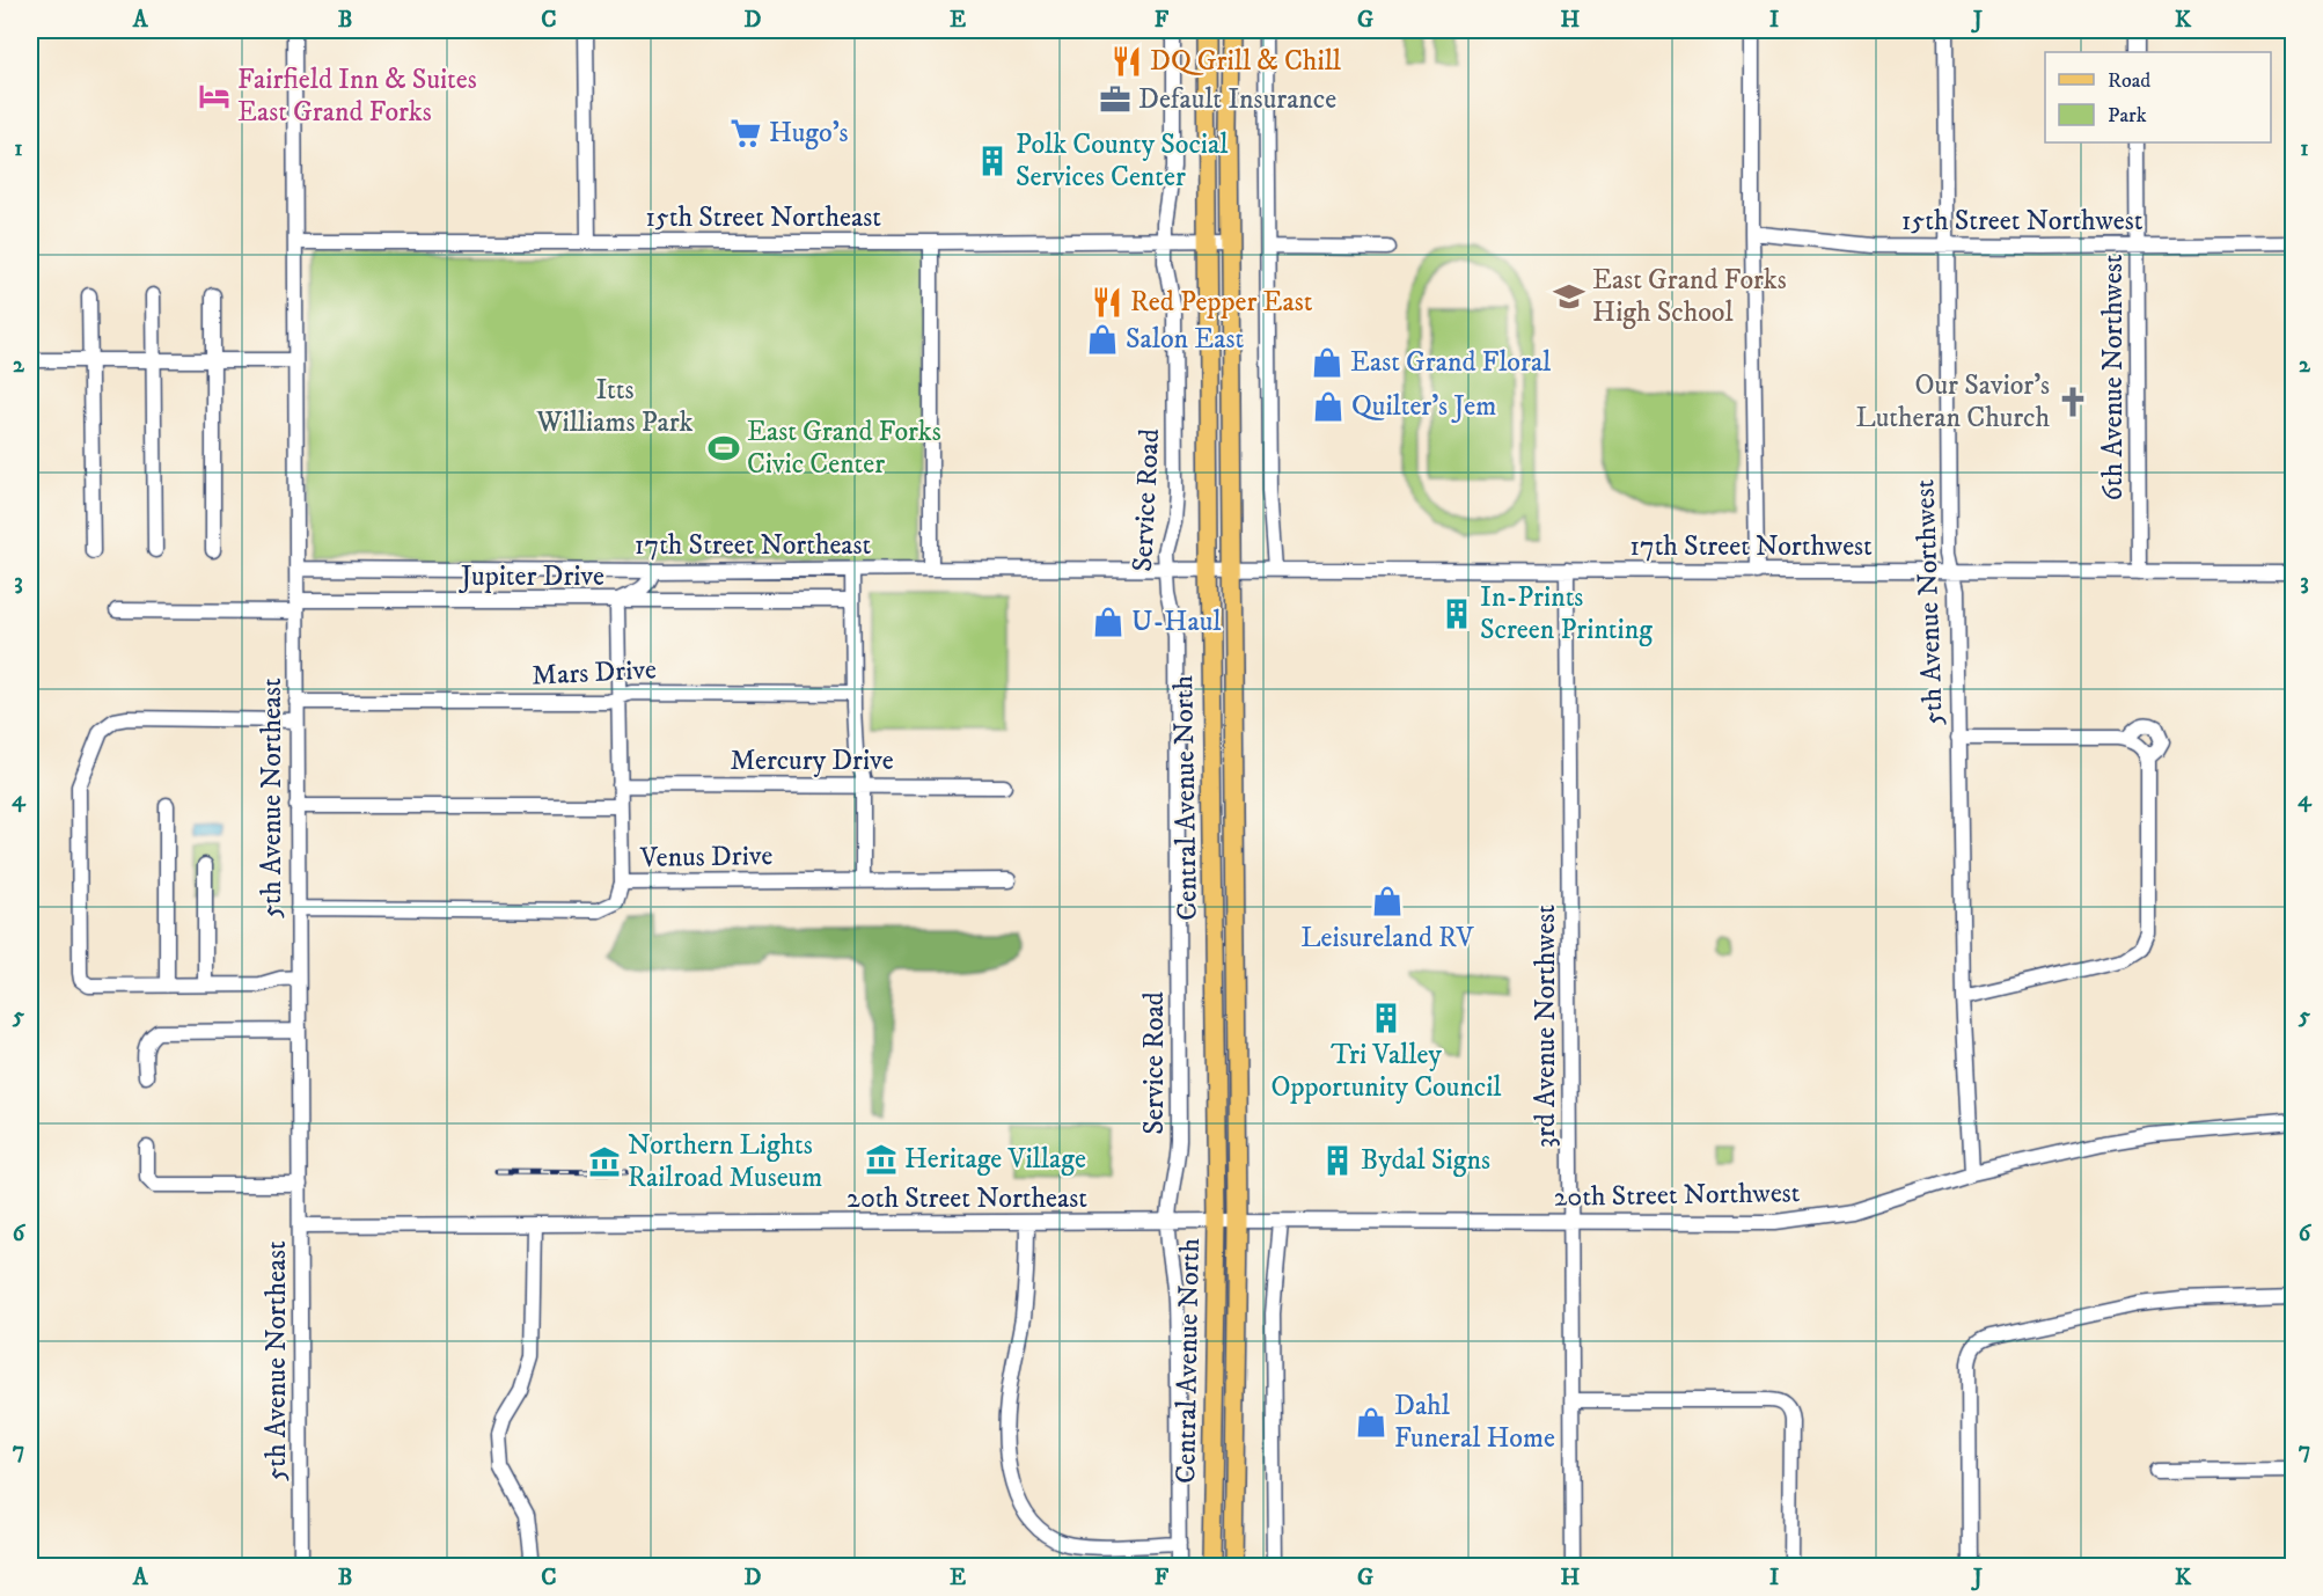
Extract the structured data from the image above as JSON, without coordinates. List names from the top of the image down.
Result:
{
  "streets": {
    "main road": ["Central Avenue North"],
    "street": [
      "15th Street Northeast",
      "15th Street Northwest",
      "6th Avenue Northwest",
      "Service Road",
      "17th Street Northeast",
      "17th Street Northwest",
      "Jupiter Drive",
      "5th Avenue Northwest",
      "Mars Drive",
      "Mercury Drive",
      "5th Avenue Northeast",
      "Venus Drive",
      "3rd Avenue Northwest",
      "20th Street Northwest",
      "20th Street Northeast"
    ]
  },
  "crossings": [
    ["15th Street Northeast", "Service Road"],
    ["15th Street Northeast", "5th Avenue Northeast"],
    ["15th Street Northeast", "Central Avenue North"],
    ["15th Street Northwest", "6th Avenue Northwest"],
    ["15th Street Northwest", "5th Avenue Northwest"],
    ["6th Avenue Northwest", "17th Street Northwest"],
    ["Service Road", "17th Street Northeast"],
    ["Service Road", "20th Street Northeast"],
    ["17th Street Northeast", "17th Street Northwest"],
    ["17th Street Northeast", "5th Avenue Northeast"],
    ["17th Street Northeast", "Central Avenue North"],
    ["17th Street Northwest", "5th Avenue Northwest"],
    ["17th Street Northwest", "Central Avenue North"],
    ["17th Street Northwest", "3rd Avenue Northwest"],
    ["Jupiter Drive", "5th Avenue Northeast"],
    ["5th Avenue Northwest", "20th Street Northwest"],
    ["Mars Drive", "5th Avenue Northeast"],
    ["5th Avenue Northeast", "Venus Drive"],
    ["5th Avenue Northeast", "20th Street Northeast"],
    ["Central Avenue North", "20th Street Northwest"],
    ["Central Avenue North", "20th Street Northeast"],
    ["3rd Avenue Northwest", "20th Street Northwest"],
    ["20th Street Northwest", "20th Street Northeast"]
  ],
  "parks": ["Itts Williams Park"],
  "places": {
    "restaurant": ["DQ Grill & Chill", "Red Pepper East"],
    "hotel": ["Fairfield Inn & Suites East Grand Forks"],
    "office": ["Default Insurance"],
    "supermarket": ["Hugo's"],
    "building": [
      "Polk County Social Services Center",
      "In-Prints Screen Printing",
      "Tri Valley Opportunity Council",
      "Bydal Signs"
    ],
    "school or university": ["East Grand Forks High School"],
    "shop": [
      "Salon East",
      "East Grand Floral",
      "Quilter's Jem",
      "U-Haul",
      "Leisureland RV",
      "Dahl Funeral Home"
    ],
    "church": ["Our Savior's Lutheran Church"],
    "sports": ["East Grand Forks Civic Center"],
    "museum": ["Heritage Village", "Northern Lights Railroad Museum"]
  },
  "legend": ["Road", "Park"],
  "grid": {
    "columns": [
      "A",
      "B",
      "C",
      "D",
      "E",
      "F",
      "G",
      "H",
      "I",
      "J",
      "K"
    ],
    "rows": [
      "1",
      "2",
      "3",
      "4",
      "5",
      "6",
      "7"
    ]
  }
}
